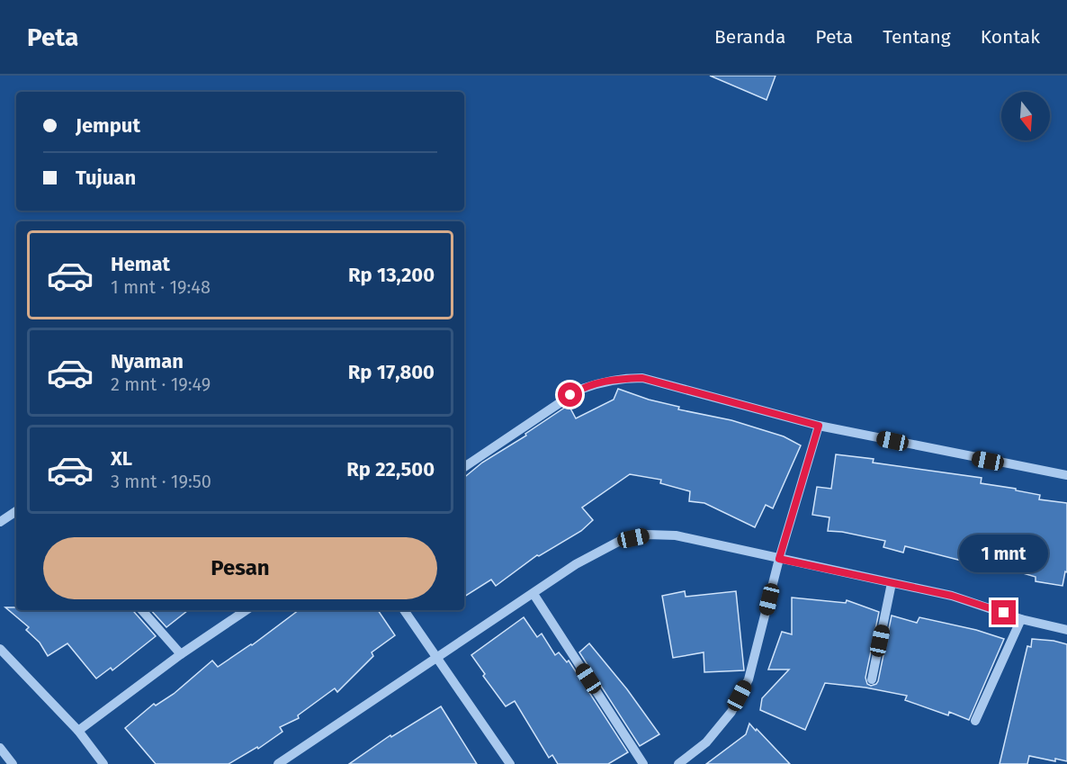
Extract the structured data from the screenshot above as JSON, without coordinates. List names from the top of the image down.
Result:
{
  "north": "bottom",
  "page": {
    "header": "Peta",
    "nav": [
      "Beranda",
      "Peta",
      "Tentang",
      "Kontak"
    ],
    "banner": ["Jemput", "Tujuan"],
    "list": [
      {
        "name": "Hemat",
        "note": "1 mnt · 19:48",
        "value": "Rp 13,200"
      },
      {
        "name": "Nyaman",
        "note": "2 mnt · 19:49",
        "value": "Rp 17,800"
      },
      {
        "name": "XL",
        "note": "3 mnt · 19:50",
        "value": "Rp 22,500"
      }
    ],
    "buttons": "Pesan",
    "bubble": "1 mnt"
  }
}
